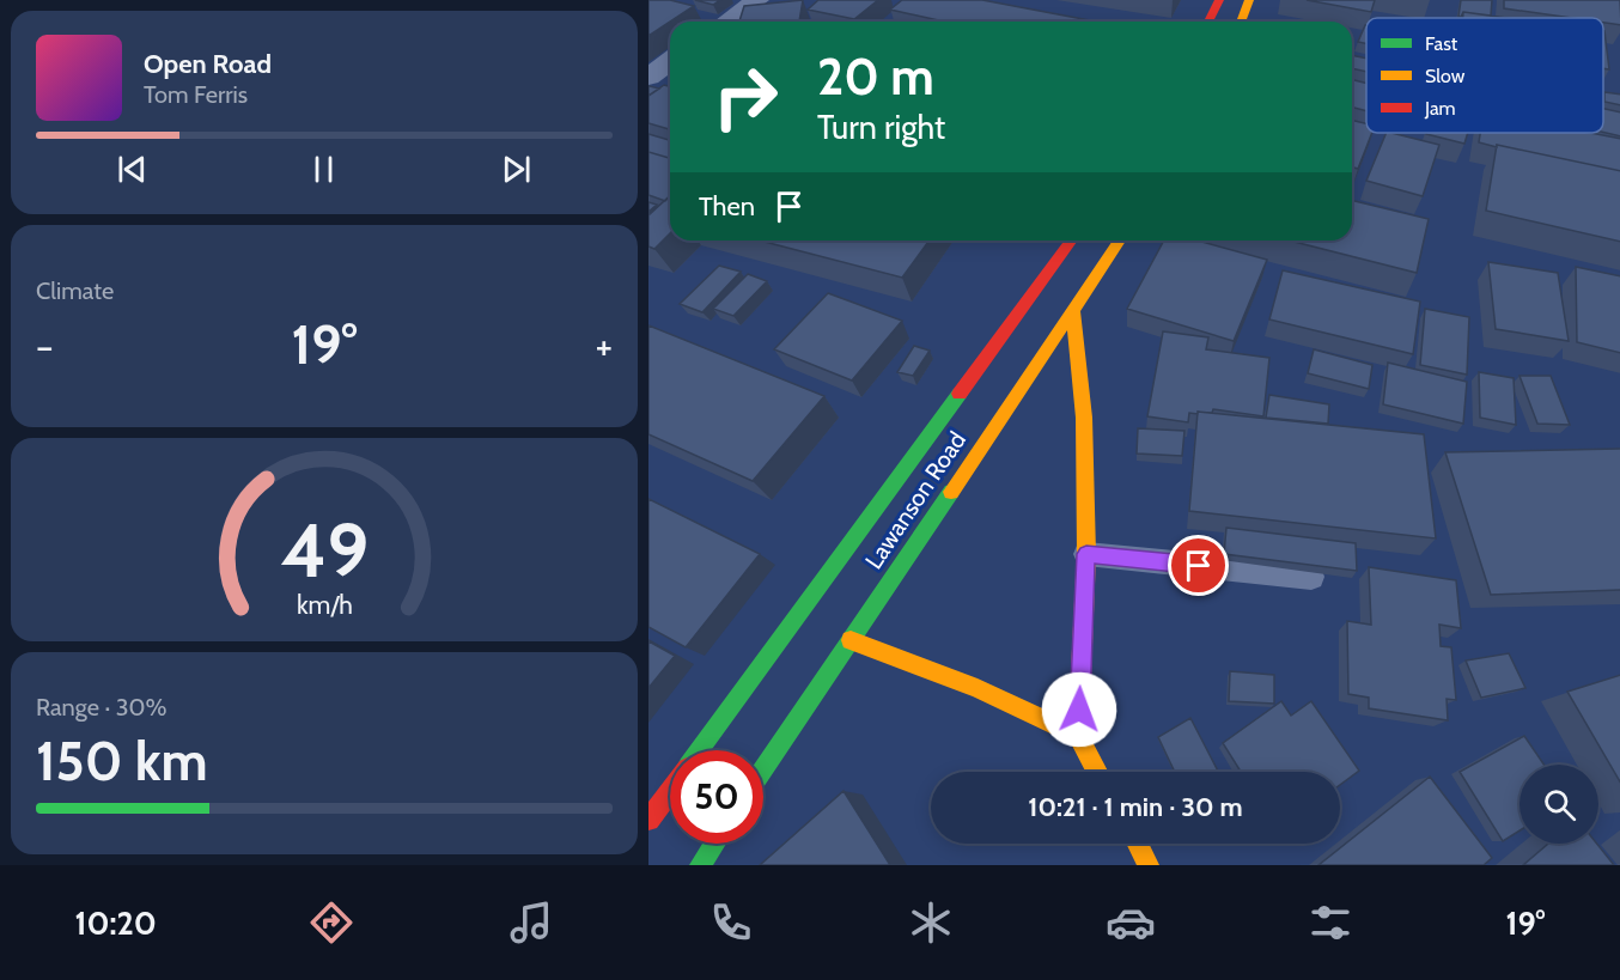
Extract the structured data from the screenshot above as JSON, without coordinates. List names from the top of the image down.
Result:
{
  "streets": {
    "main road": ["Lawanson Road"]
  },
  "legend": ["Fast", "Slow", "Jam"],
  "page": {
    "turn": ["20 m", "Turn right"],
    "song": ["Open Road", "Tom Ferris"],
    "then": "Then",
    "tile": [
      "Climate",
      ["Range · 30%", "150 km"]
    ],
    "heat": ["−", "19°", "+"],
    "limit": "50",
    "trip": "10:21 · 1 min · 30 m",
    "tabs": ["10:20", "19°"],
    "gauge": ["49", "km/h"]
  }
}
